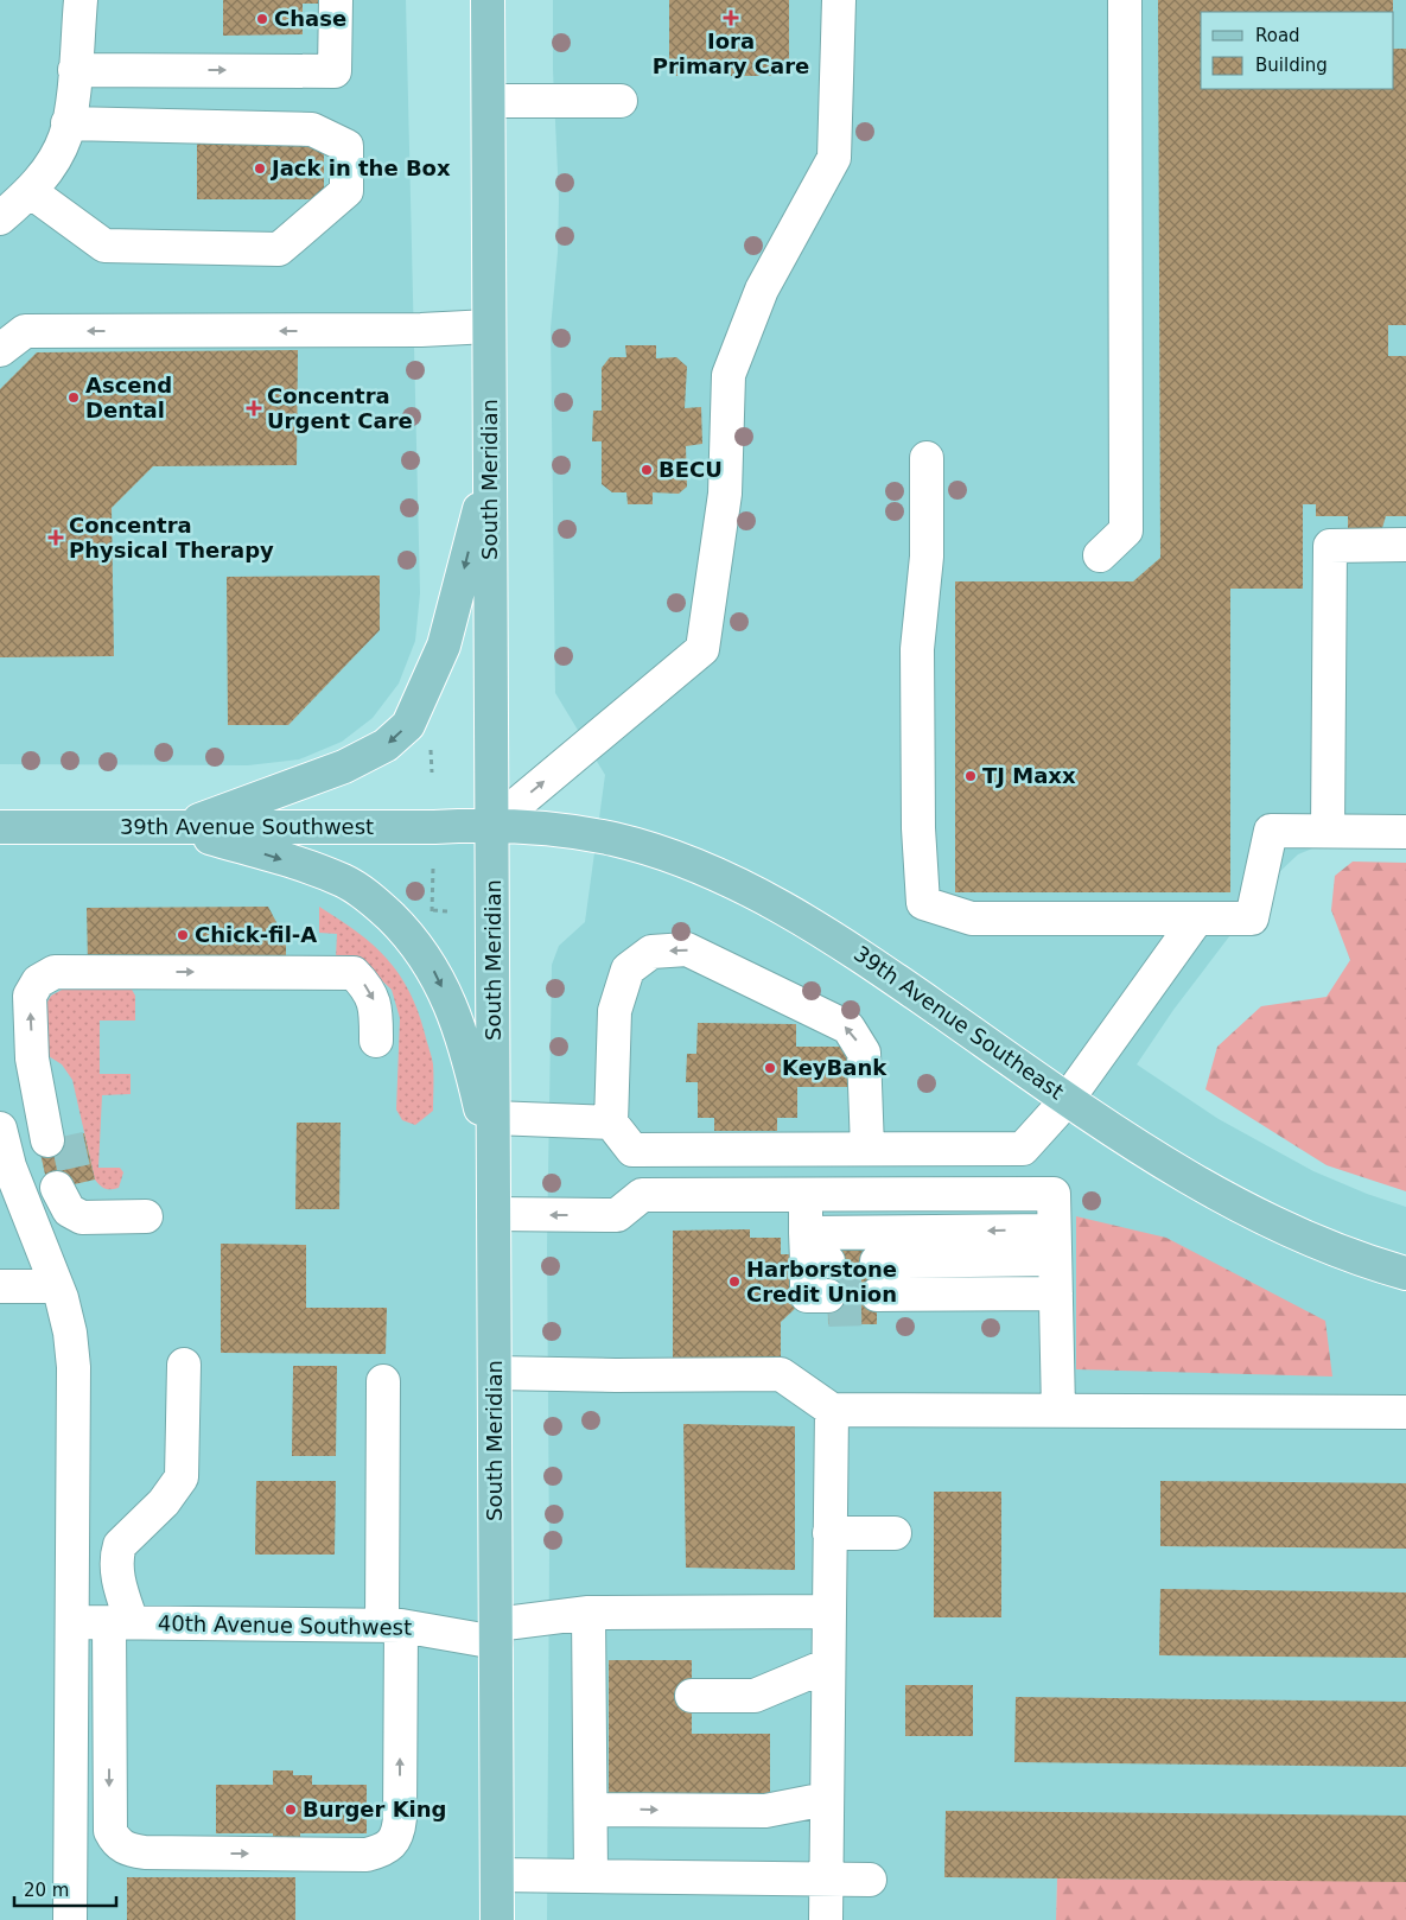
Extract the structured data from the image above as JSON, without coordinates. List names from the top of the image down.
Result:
{
  "streets": {
    "main road": ["South Meridian", "39th Avenue Southwest", "39th Avenue Southeast"],
    "street": ["40th Avenue Southwest"]
  },
  "crossings": [
    ["South Meridian", "39th Avenue Southwest"],
    ["South Meridian", "39th Avenue Southeast"],
    ["South Meridian", "40th Avenue Southwest"],
    ["39th Avenue Southwest", "39th Avenue Southeast"]
  ],
  "places": {
    "health": ["Iora Primary Care", "Concentra Urgent Care", "Concentra Physical Therapy"],
    "other": [
      "Chase",
      "Jack in the Box",
      "Ascend Dental",
      "BECU",
      "TJ Maxx",
      "Chick-fil-A",
      "KeyBank",
      "Harborstone Credit Union",
      "Burger King"
    ]
  },
  "legend": ["Road", "Building"],
  "scale_bar": "20 m"
}
